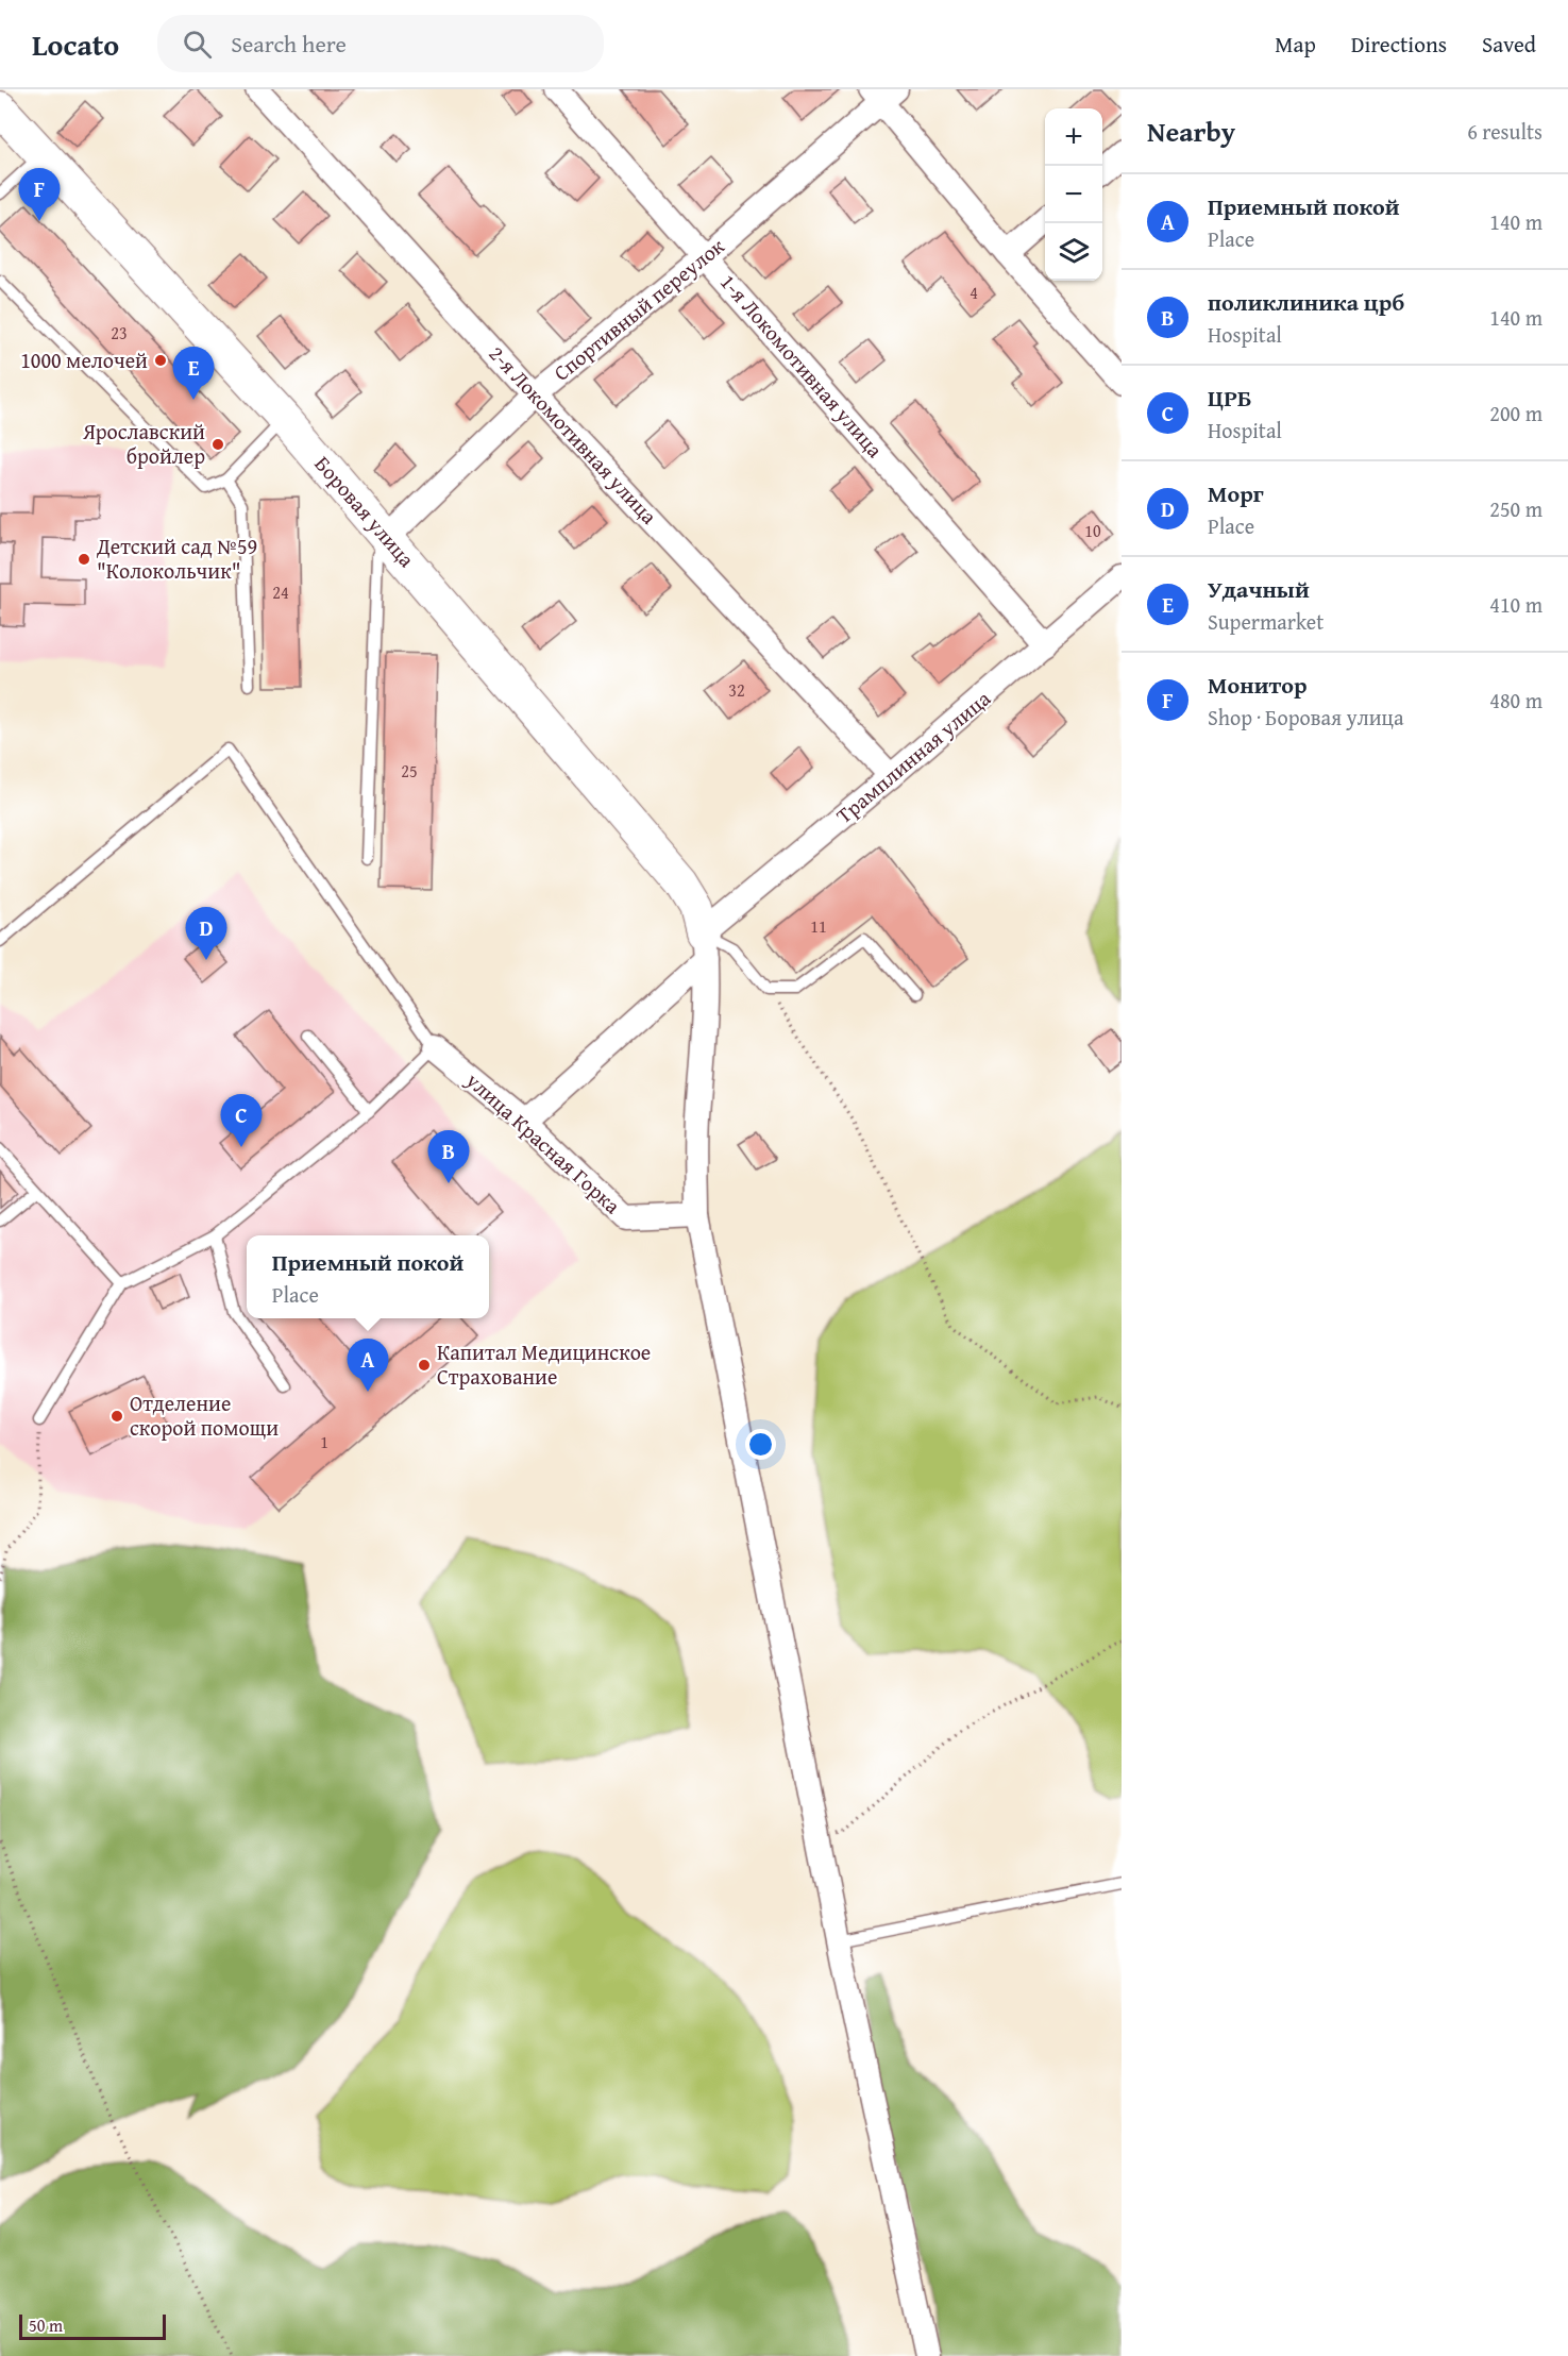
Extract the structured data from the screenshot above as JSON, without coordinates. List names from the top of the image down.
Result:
{
  "streets": {
    "street": [
      "Спортивный переулок",
      "1-я Локомотивная улица",
      "2-я Локомотивная улица",
      "Боровая улица",
      "Трамплинная улица",
      "улица Красная Горка"
    ]
  },
  "crossings": [
    ["Спортивный переулок", "1-я Локомотивная улица"],
    ["Спортивный переулок", "2-я Локомотивная улица"],
    ["Спортивный переулок", "Боровая улица"],
    ["1-я Локомотивная улица", "Трамплинная улица"],
    ["2-я Локомотивная улица", "Трамплинная улица"],
    ["Боровая улица", "Трамплинная улица"],
    ["Трамплинная улица", "улица Красная Горка"]
  ],
  "places": [
    "1000 мелочей",
    "Ярославский бройлер",
    "Детский сад №59 \"Колокольчик\"",
    "Капитал Медицинское Страхование",
    "Отделение скорой помощи"
  ],
  "house_numbers": [
    "4",
    "23",
    "10",
    "24",
    "32",
    "25",
    "11",
    "1"
  ],
  "scale_bar": "50 m",
  "page": {
    "header": "Locato",
    "search": "Search here",
    "nav": ["Map", "Directions", "Saved"],
    "heading": ["Nearby", "6 results"],
    "map_buttons": ["+", "−"],
    "pins": [
      "F",
      "E",
      "D",
      "C",
      "B",
      "A"
    ],
    "list": [
      {
        "mark": "A",
        "name": "Приемный покой",
        "note": "Place",
        "value": "140 m"
      },
      {
        "mark": "B",
        "name": "поликлиника црб",
        "note": "Hospital",
        "value": "140 m"
      },
      {
        "mark": "C",
        "name": "ЦРБ",
        "note": "Hospital",
        "value": "200 m"
      },
      {
        "mark": "D",
        "name": "Морг",
        "note": "Place",
        "value": "250 m"
      },
      {
        "mark": "E",
        "name": "Удачный",
        "note": "Supermarket",
        "value": "410 m"
      },
      {
        "mark": "F",
        "name": "Монитор",
        "note": "Shop · Боровая улица",
        "value": "480 m"
      }
    ],
    "popup": ["Приемный покой", "Place"],
    "scale": "50 m"
  }
}
